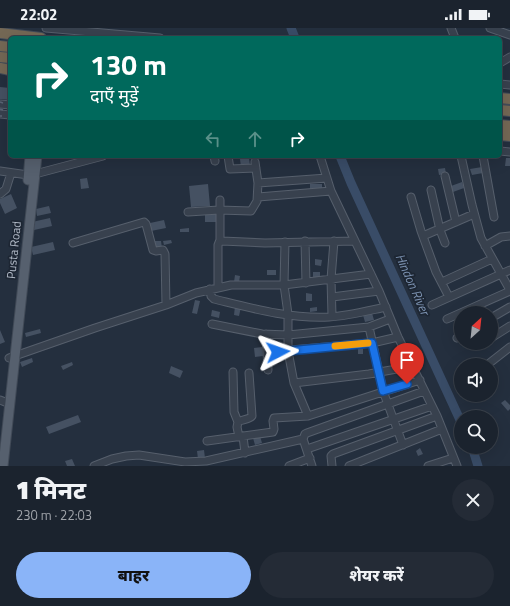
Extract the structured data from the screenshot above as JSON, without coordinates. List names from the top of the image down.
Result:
{
  "streets": {
    "main road": ["Pusta Road"]
  },
  "water": ["Hindon River"],
  "north": "top right",
  "page": {
    "status": "22:02",
    "turn": ["130 m", "दाएँ मुड़ें"],
    "heading": ["1 मिनट", "230 m · 22:03"],
    "buttons": ["बाहर", "शेयर करें"]
  }
}
